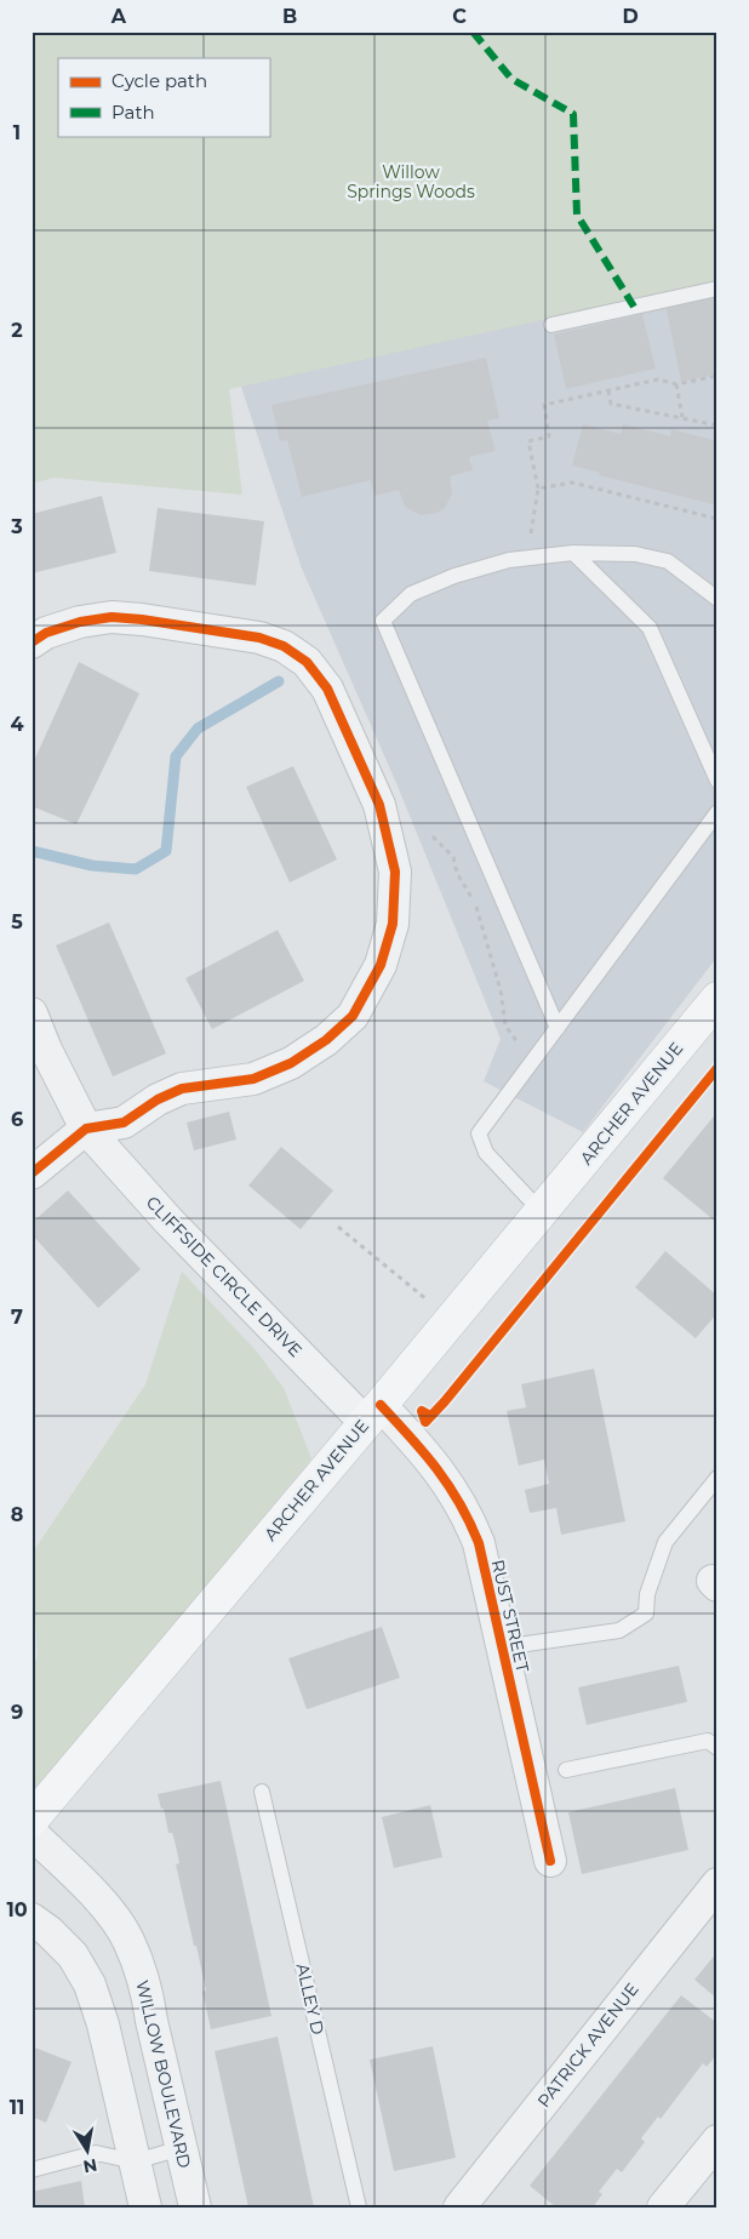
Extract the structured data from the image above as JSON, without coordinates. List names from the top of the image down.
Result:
{
  "streets": {
    "main road": ["ARCHER AVENUE"],
    "street": [
      "CLIFFSIDE CIRCLE DRIVE",
      "RUST STREET",
      "PATRICK AVENUE",
      "WILLOW BOULEVARD"
    ],
    "lane": ["ALLEY D"]
  },
  "crossings": [
    ["ARCHER AVENUE", "CLIFFSIDE CIRCLE DRIVE"],
    ["ARCHER AVENUE", "RUST STREET"],
    ["CLIFFSIDE CIRCLE DRIVE", "RUST STREET"]
  ],
  "parks": ["Willow Springs Woods"],
  "legend": ["Cycle path", "Path"],
  "north": "bottom",
  "grid": {
    "columns": [
      "A",
      "B",
      "C",
      "D"
    ],
    "rows": [
      "1",
      "2",
      "3",
      "4",
      "5",
      "6",
      "7",
      "8",
      "9",
      "10",
      "11"
    ]
  }
}
